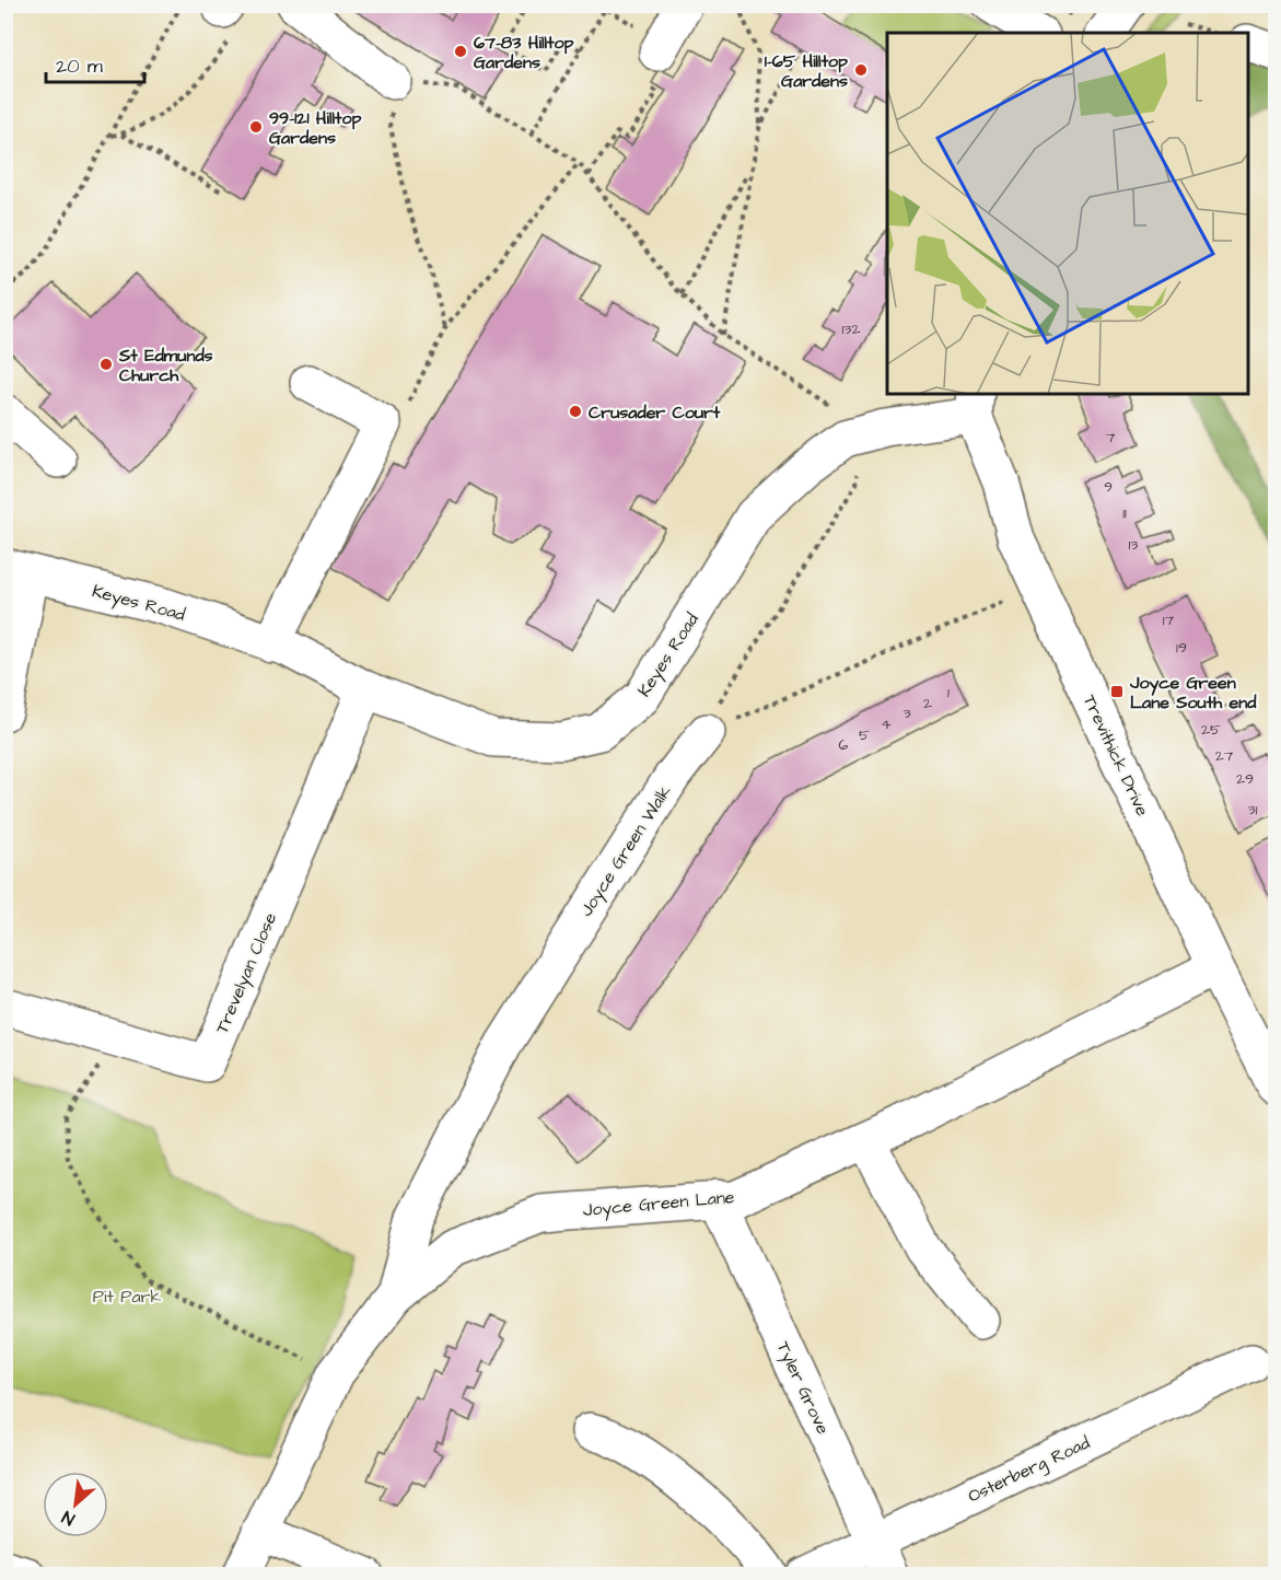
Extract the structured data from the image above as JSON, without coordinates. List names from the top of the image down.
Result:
{
  "streets": {
    "street": [
      "Keyes Road",
      "Trevithick Drive",
      "Joyce Green Walk",
      "Trevelyan Close",
      "Joyce Green Lane",
      "Tyler Grove",
      "Osterberg Road"
    ]
  },
  "crossings": [
    ["Keyes Road", "Trevithick Drive"],
    ["Keyes Road", "Trevelyan Close"],
    ["Trevithick Drive", "Joyce Green Lane"],
    ["Joyce Green Walk", "Joyce Green Lane"],
    ["Joyce Green Lane", "Tyler Grove"],
    ["Tyler Grove", "Osterberg Road"]
  ],
  "parks": ["Pit Park"],
  "places": {
    "other": [
      "67-83 Hilltop Gardens",
      "1-65 Hilltop Gardens",
      "99-121 Hilltop Gardens",
      "St Edmunds Church",
      "Crusader Court"
    ],
    "transit": ["Joyce Green Lane South end"]
  },
  "house_numbers": [
    "132",
    "7",
    "9",
    "11",
    "13",
    "17",
    "19",
    "1",
    "2",
    "3",
    "4",
    "25",
    "5",
    "6",
    "27",
    "29",
    "31"
  ],
  "scale_bar": "20 m",
  "north": "bottom left"
}
